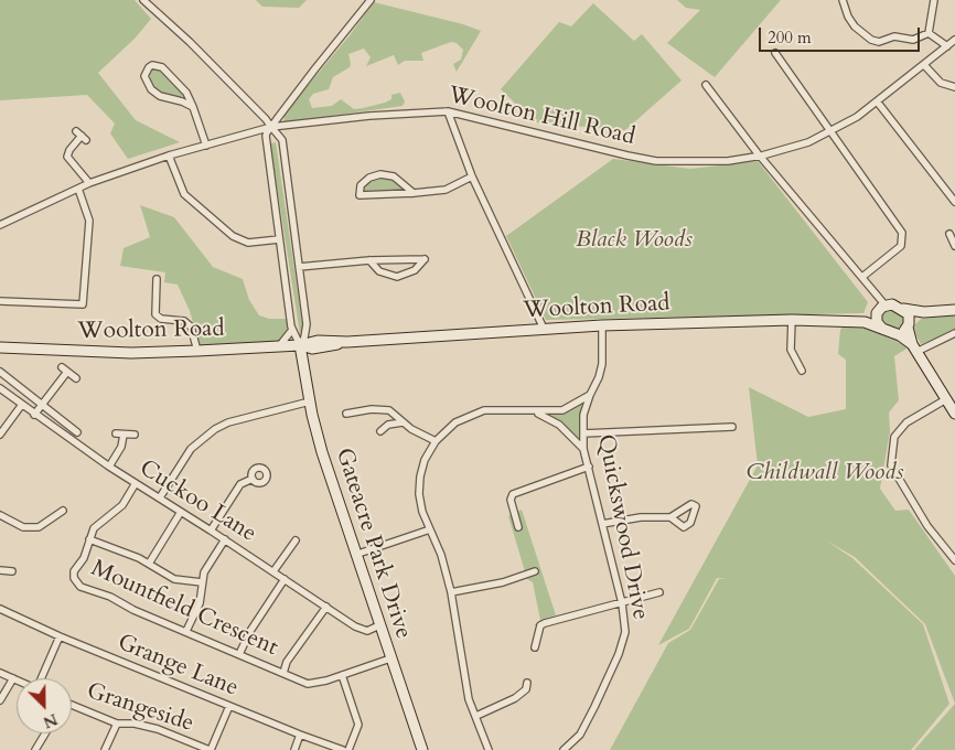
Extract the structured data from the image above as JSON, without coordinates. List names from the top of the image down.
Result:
{
  "streets": {
    "street": [
      "Woolton Hill Road",
      "Woolton Road",
      "Cuckoo Lane",
      "Quickswood Drive",
      "Gateacre Park Drive",
      "Mountfield Crescent",
      "Grange Lane",
      "Grangeside"
    ]
  },
  "crossings": [
    ["Woolton Road", "Quickswood Drive"],
    ["Woolton Road", "Gateacre Park Drive"],
    ["Cuckoo Lane", "Gateacre Park Drive"],
    ["Cuckoo Lane", "Mountfield Crescent"],
    ["Gateacre Park Drive", "Mountfield Crescent"]
  ],
  "parks": ["Black Woods", "Childwall Woods"],
  "scale_bar": "200 m",
  "north": "bottom right"
}
